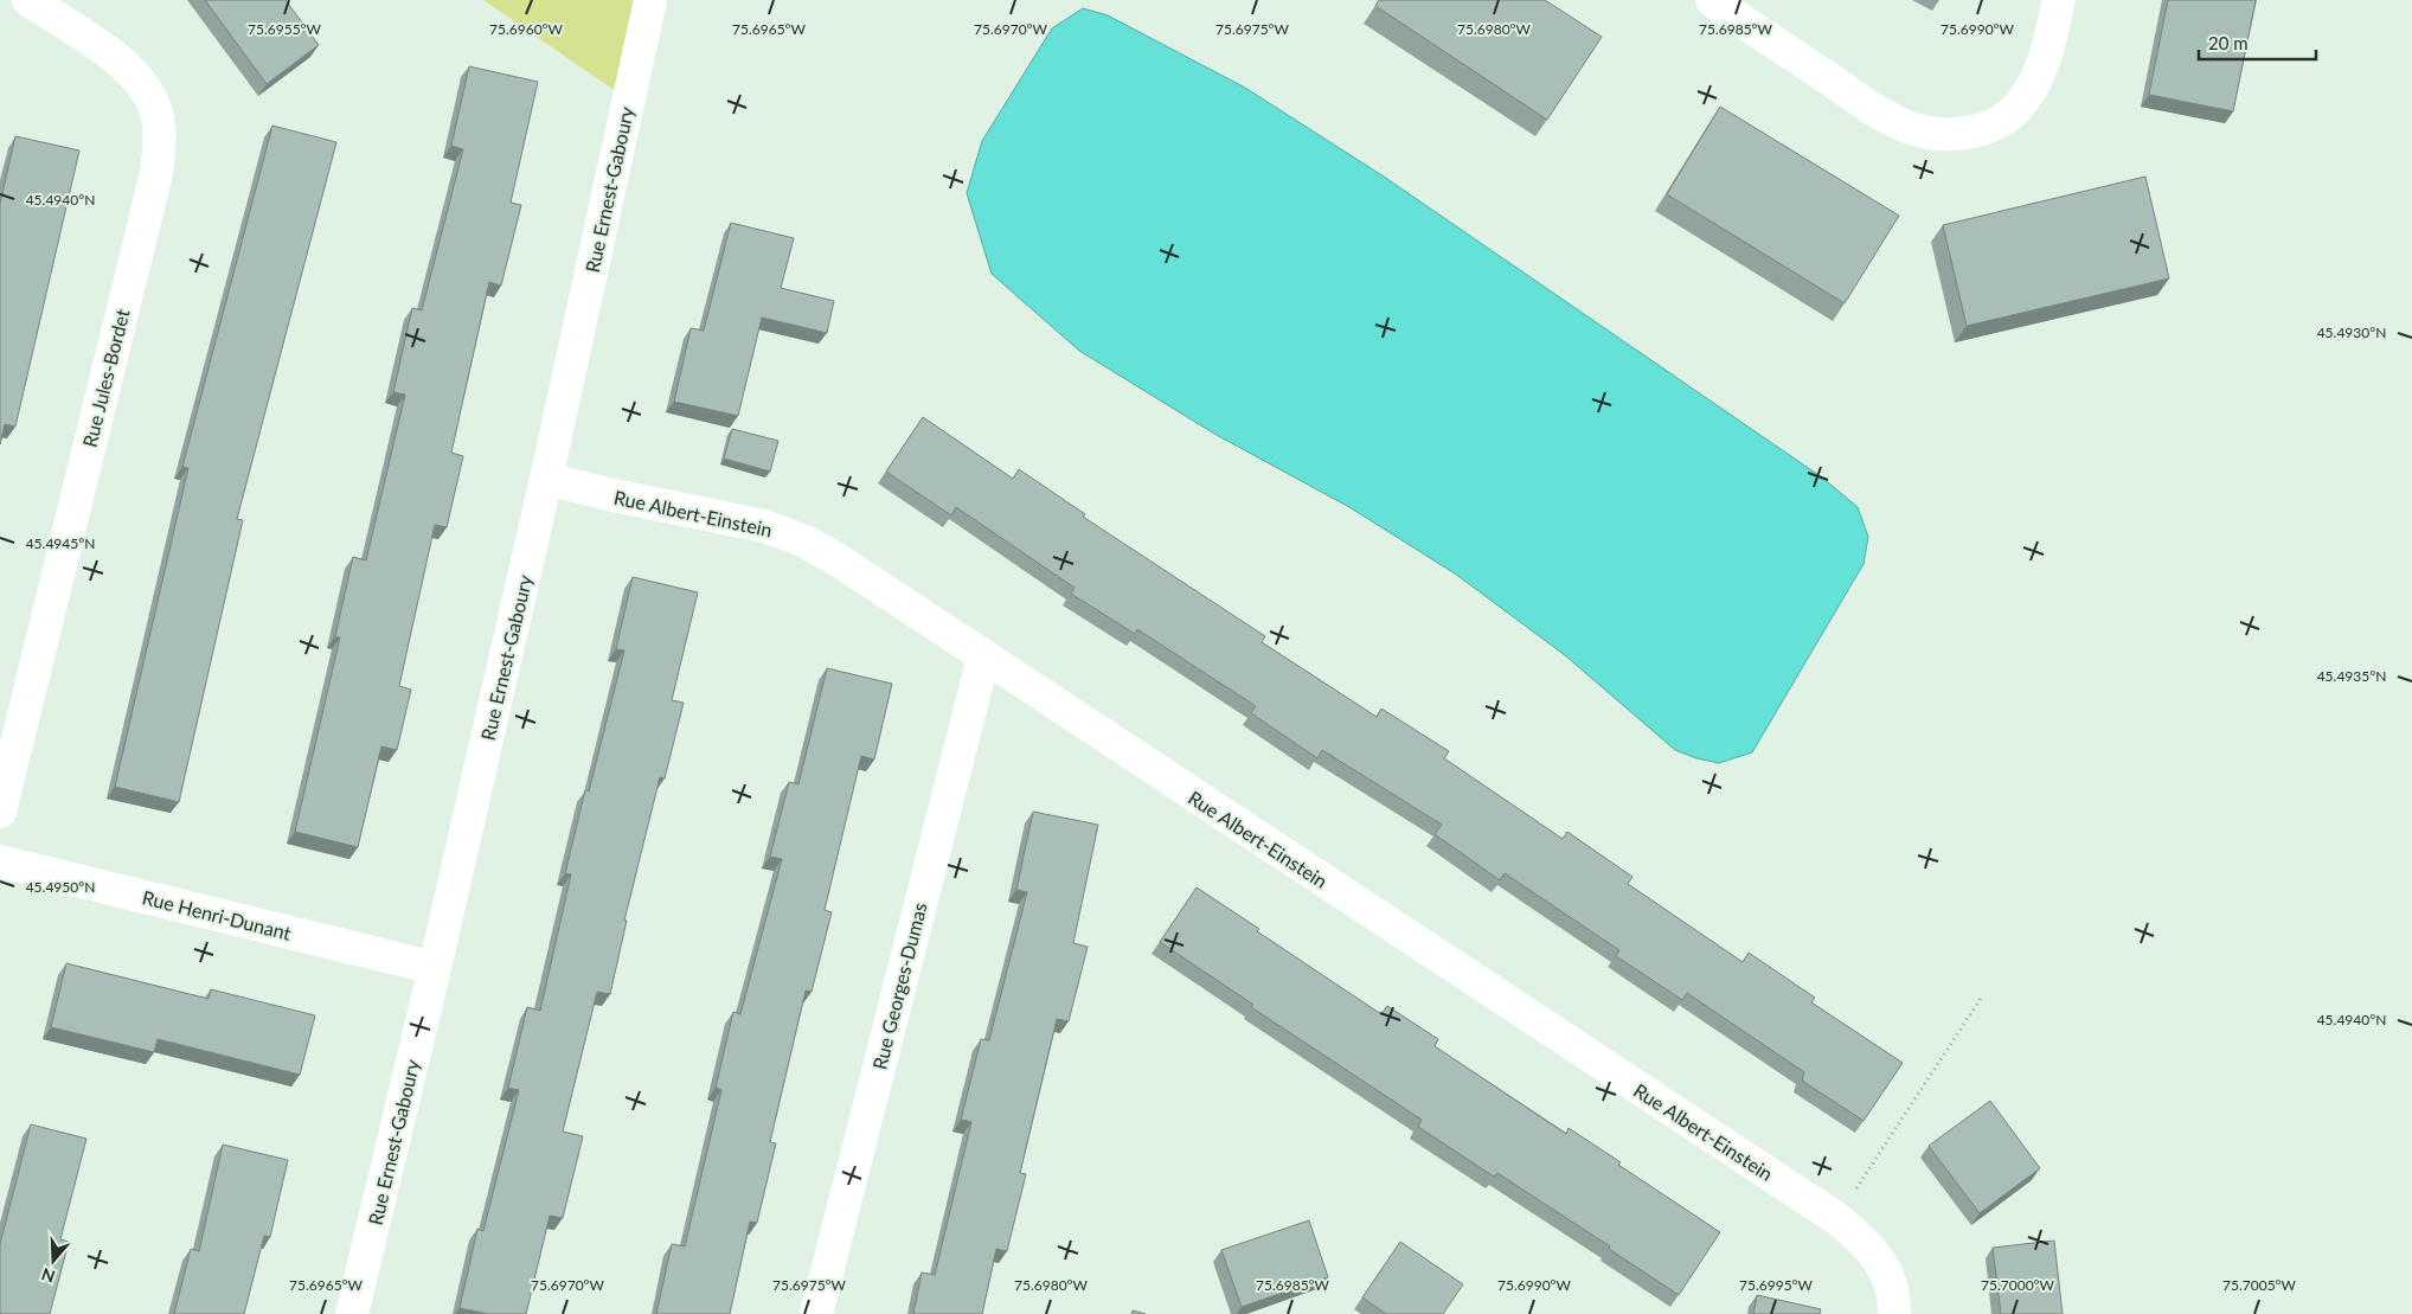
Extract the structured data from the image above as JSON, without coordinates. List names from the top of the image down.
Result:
{
  "streets": {
    "street": [
      "Rue Ernest-Gaboury",
      "Rue Jules-Bordet",
      "Rue Albert-Einstein",
      "Rue Henri-Dunant",
      "Rue Georges-Dumas"
    ]
  },
  "crossings": [
    ["Rue Ernest-Gaboury", "Rue Albert-Einstein"],
    ["Rue Ernest-Gaboury", "Rue Henri-Dunant"],
    ["Rue Albert-Einstein", "Rue Georges-Dumas"]
  ],
  "scale_bar": "20 m",
  "north": "bottom",
  "coordinates": [
    "75.6955°W",
    "75.6960°W",
    "75.6965°W",
    "75.6970°W",
    "75.6975°W",
    "75.6980°W",
    "75.6985°W",
    "75.6990°W",
    "45.4940°N",
    "45.4930°N",
    "45.4945°N",
    "45.4935°N",
    "45.4950°N",
    "75.6995°W",
    "75.7000°W",
    "75.7005°W"
  ]
}
